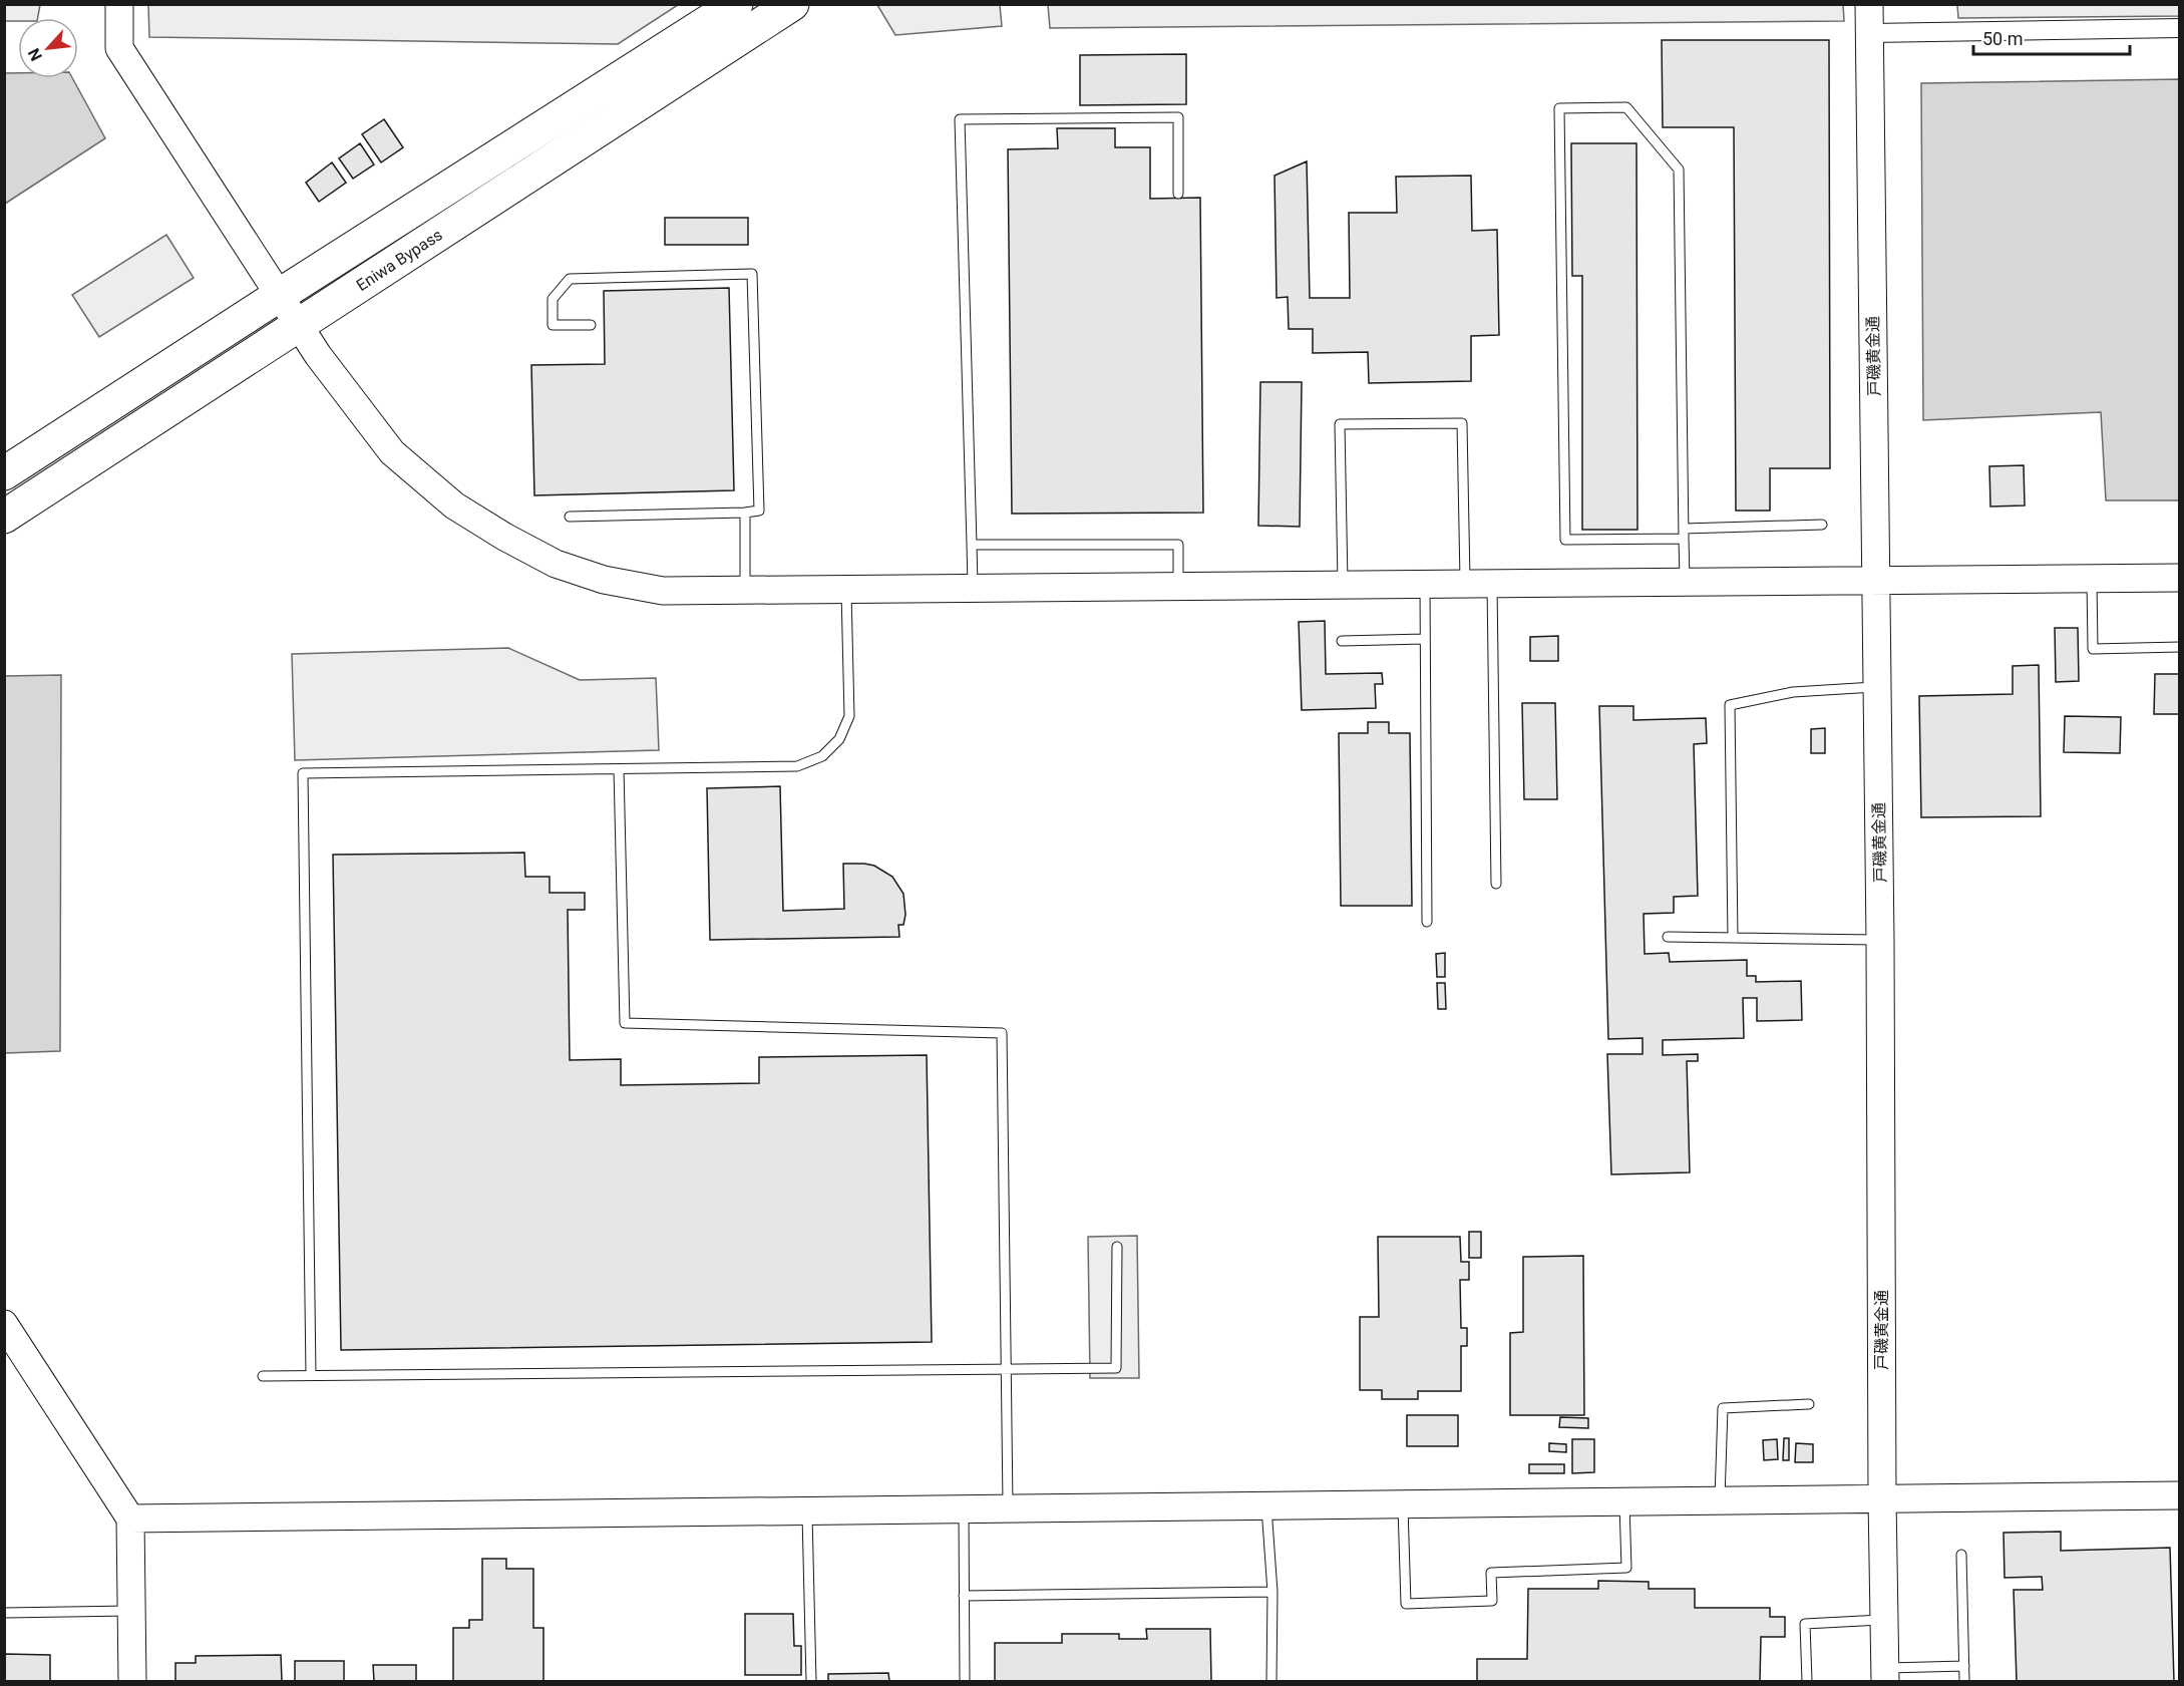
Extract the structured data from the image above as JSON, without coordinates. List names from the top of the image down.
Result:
{
  "streets": {
    "highway": ["Eniwa Bypass"],
    "street": ["戸磯黄金通"]
  },
  "scale_bar": "50 m",
  "north": "bottom left"
}
